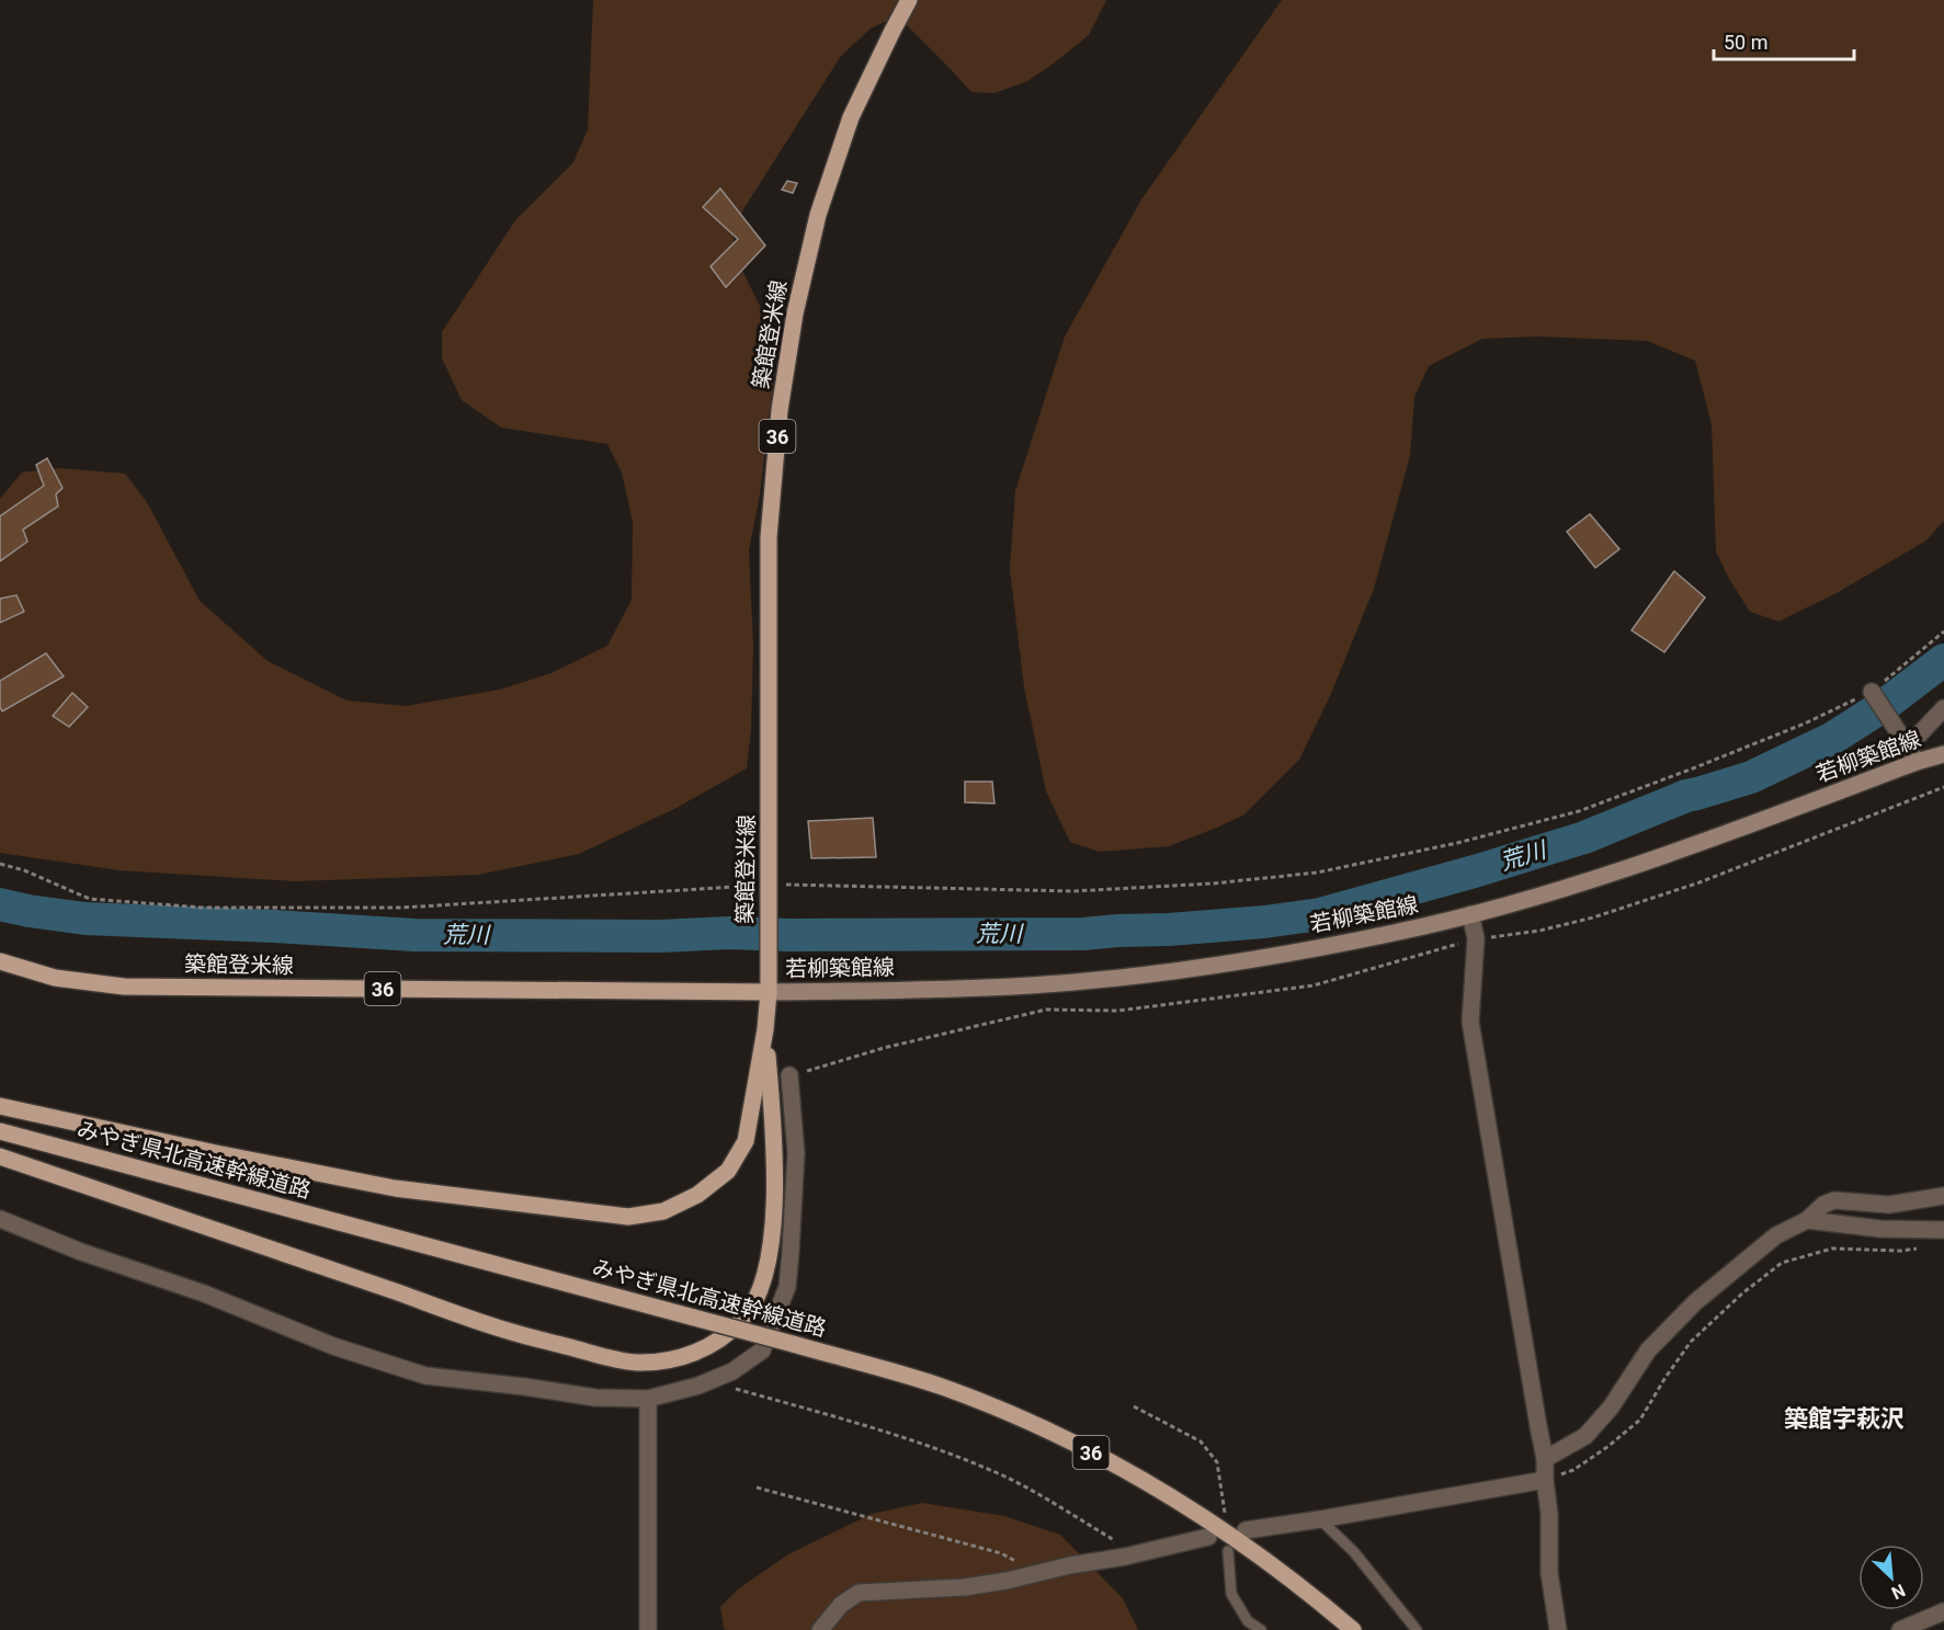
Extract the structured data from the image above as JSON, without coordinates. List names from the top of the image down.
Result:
{
  "streets": {
    "main road": [
      "築館登米線",
      "36",
      "若柳築館線",
      "みやぎ県北高速幹線道路"
    ]
  },
  "crossings": [
    ["築館登米線", "若柳築館線"]
  ],
  "districts": ["築館字萩沢"],
  "water": ["荒川"],
  "scale_bar": "50 m",
  "north": "bottom right"
}
